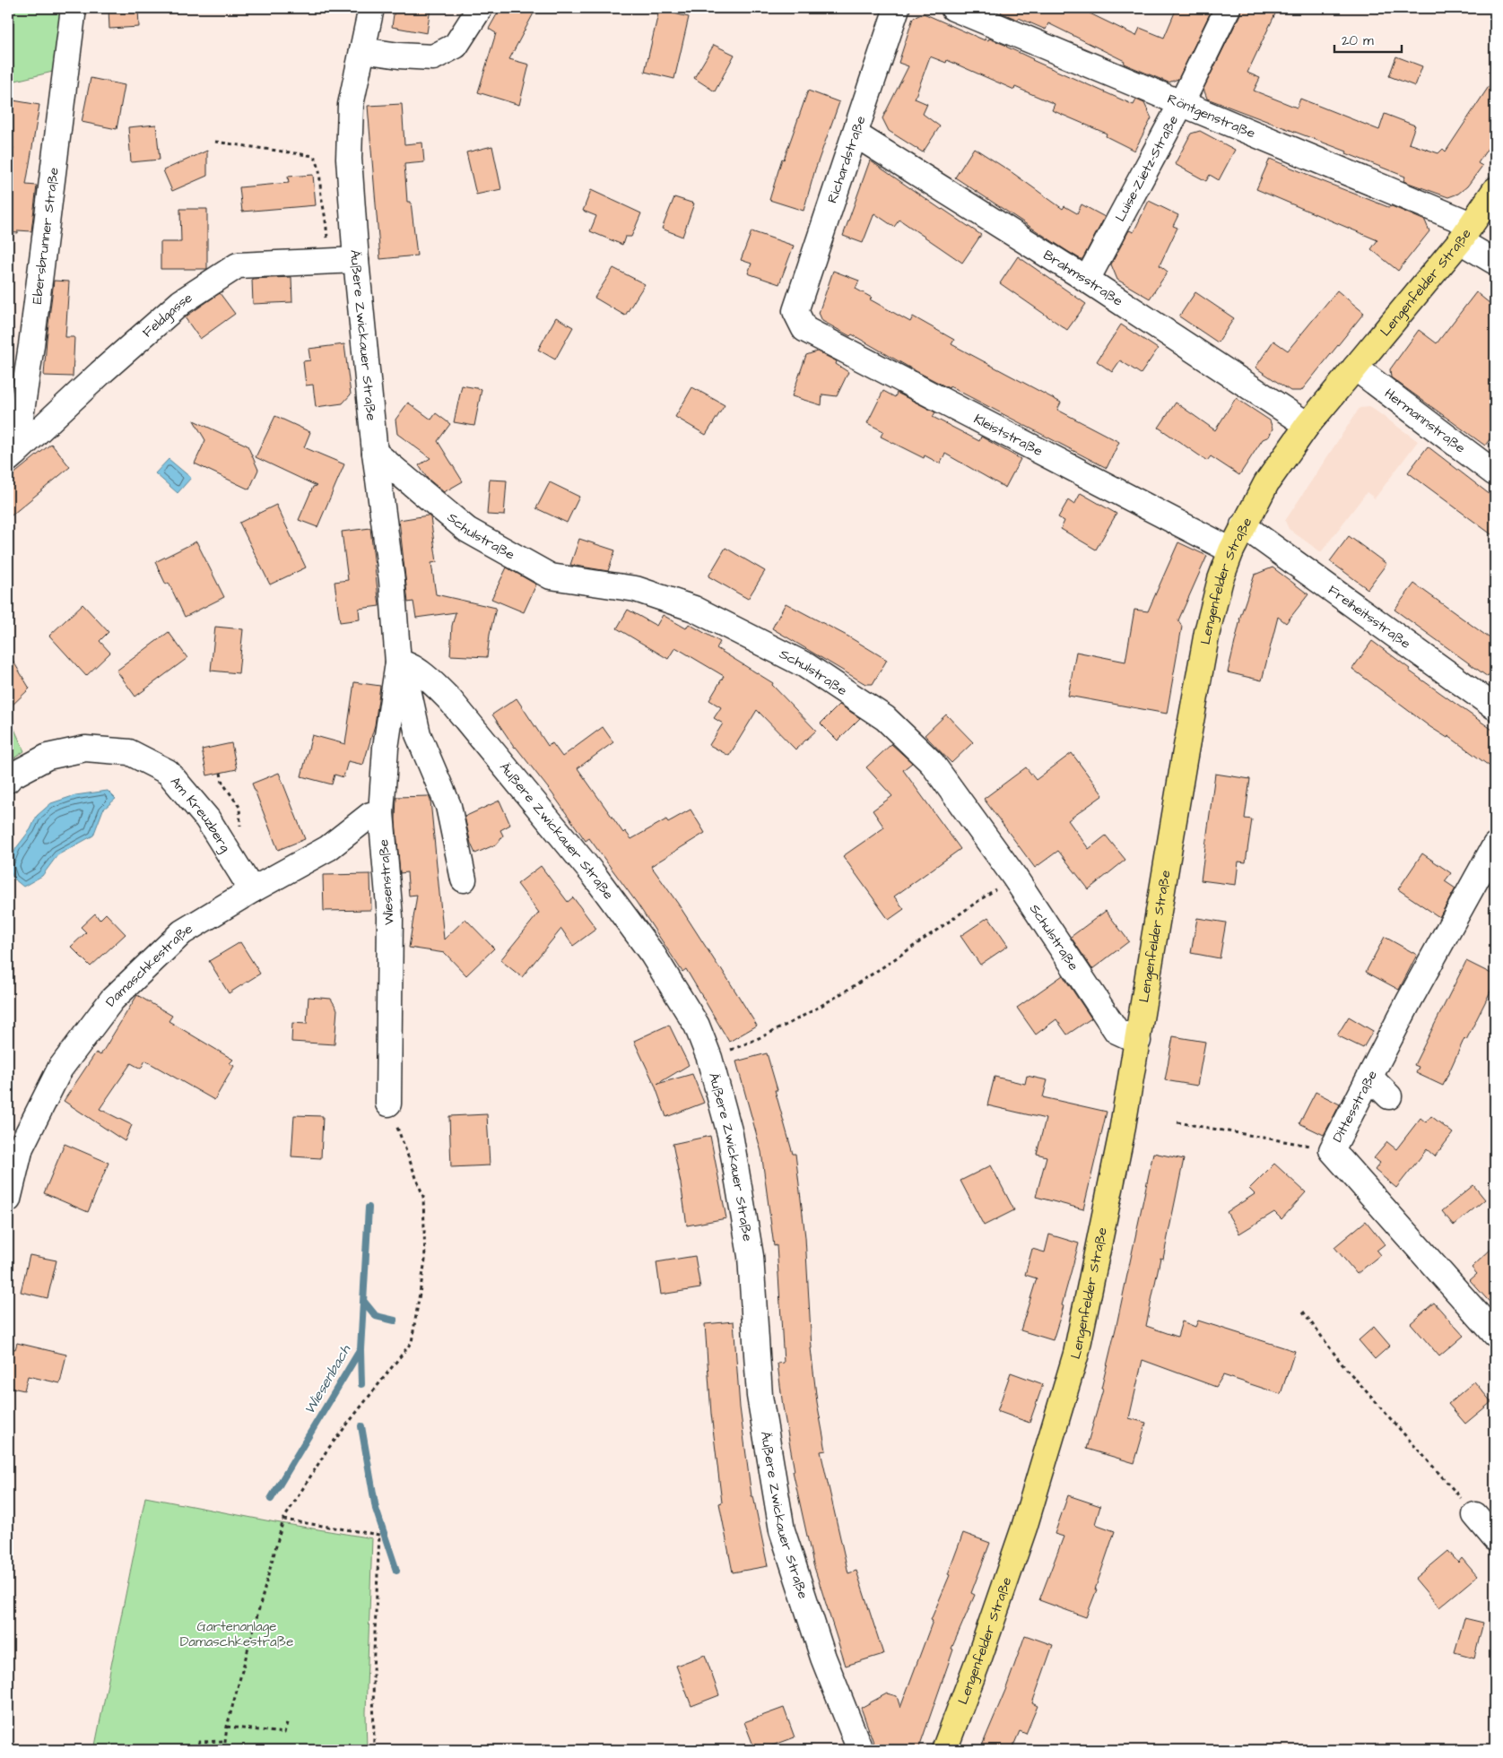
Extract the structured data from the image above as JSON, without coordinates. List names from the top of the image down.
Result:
{
  "streets": {
    "main road": ["Lengenfelder Straße"],
    "street": [
      "Röntgenstraße",
      "Richardstraße",
      "Luise-Zietz-Straße",
      "Ebersbrunner Straße",
      "Brahmsstraße",
      "Feldgasse",
      "Äußere Zwickauer Straße",
      "Hermannstraße",
      "Kleiststraße",
      "Schulstraße",
      "Freiheitsstraße",
      "Am Kreuzberg",
      "Wiesenstraße",
      "Damaschkestraße",
      "Dittesstraße"
    ]
  },
  "crossings": [
    ["Röntgenstraße", "Luise-Zietz-Straße"],
    ["Röntgenstraße", "Lengenfelder Straße"],
    ["Richardstraße", "Brahmsstraße"],
    ["Richardstraße", "Kleiststraße"],
    ["Luise-Zietz-Straße", "Brahmsstraße"],
    ["Ebersbrunner Straße", "Feldgasse"],
    ["Brahmsstraße", "Lengenfelder Straße"],
    ["Lengenfelder Straße", "Hermannstraße"],
    ["Lengenfelder Straße", "Kleiststraße"],
    ["Lengenfelder Straße", "Schulstraße"],
    ["Lengenfelder Straße", "Freiheitsstraße"],
    ["Feldgasse", "Äußere Zwickauer Straße"],
    ["Äußere Zwickauer Straße", "Schulstraße"],
    ["Äußere Zwickauer Straße", "Wiesenstraße"],
    ["Am Kreuzberg", "Damaschkestraße"],
    ["Wiesenstraße", "Damaschkestraße"]
  ],
  "water": ["Wiesenbach"],
  "parks": ["Gartenanlage Damaschkestraße"],
  "scale_bar": "20 m"
}
